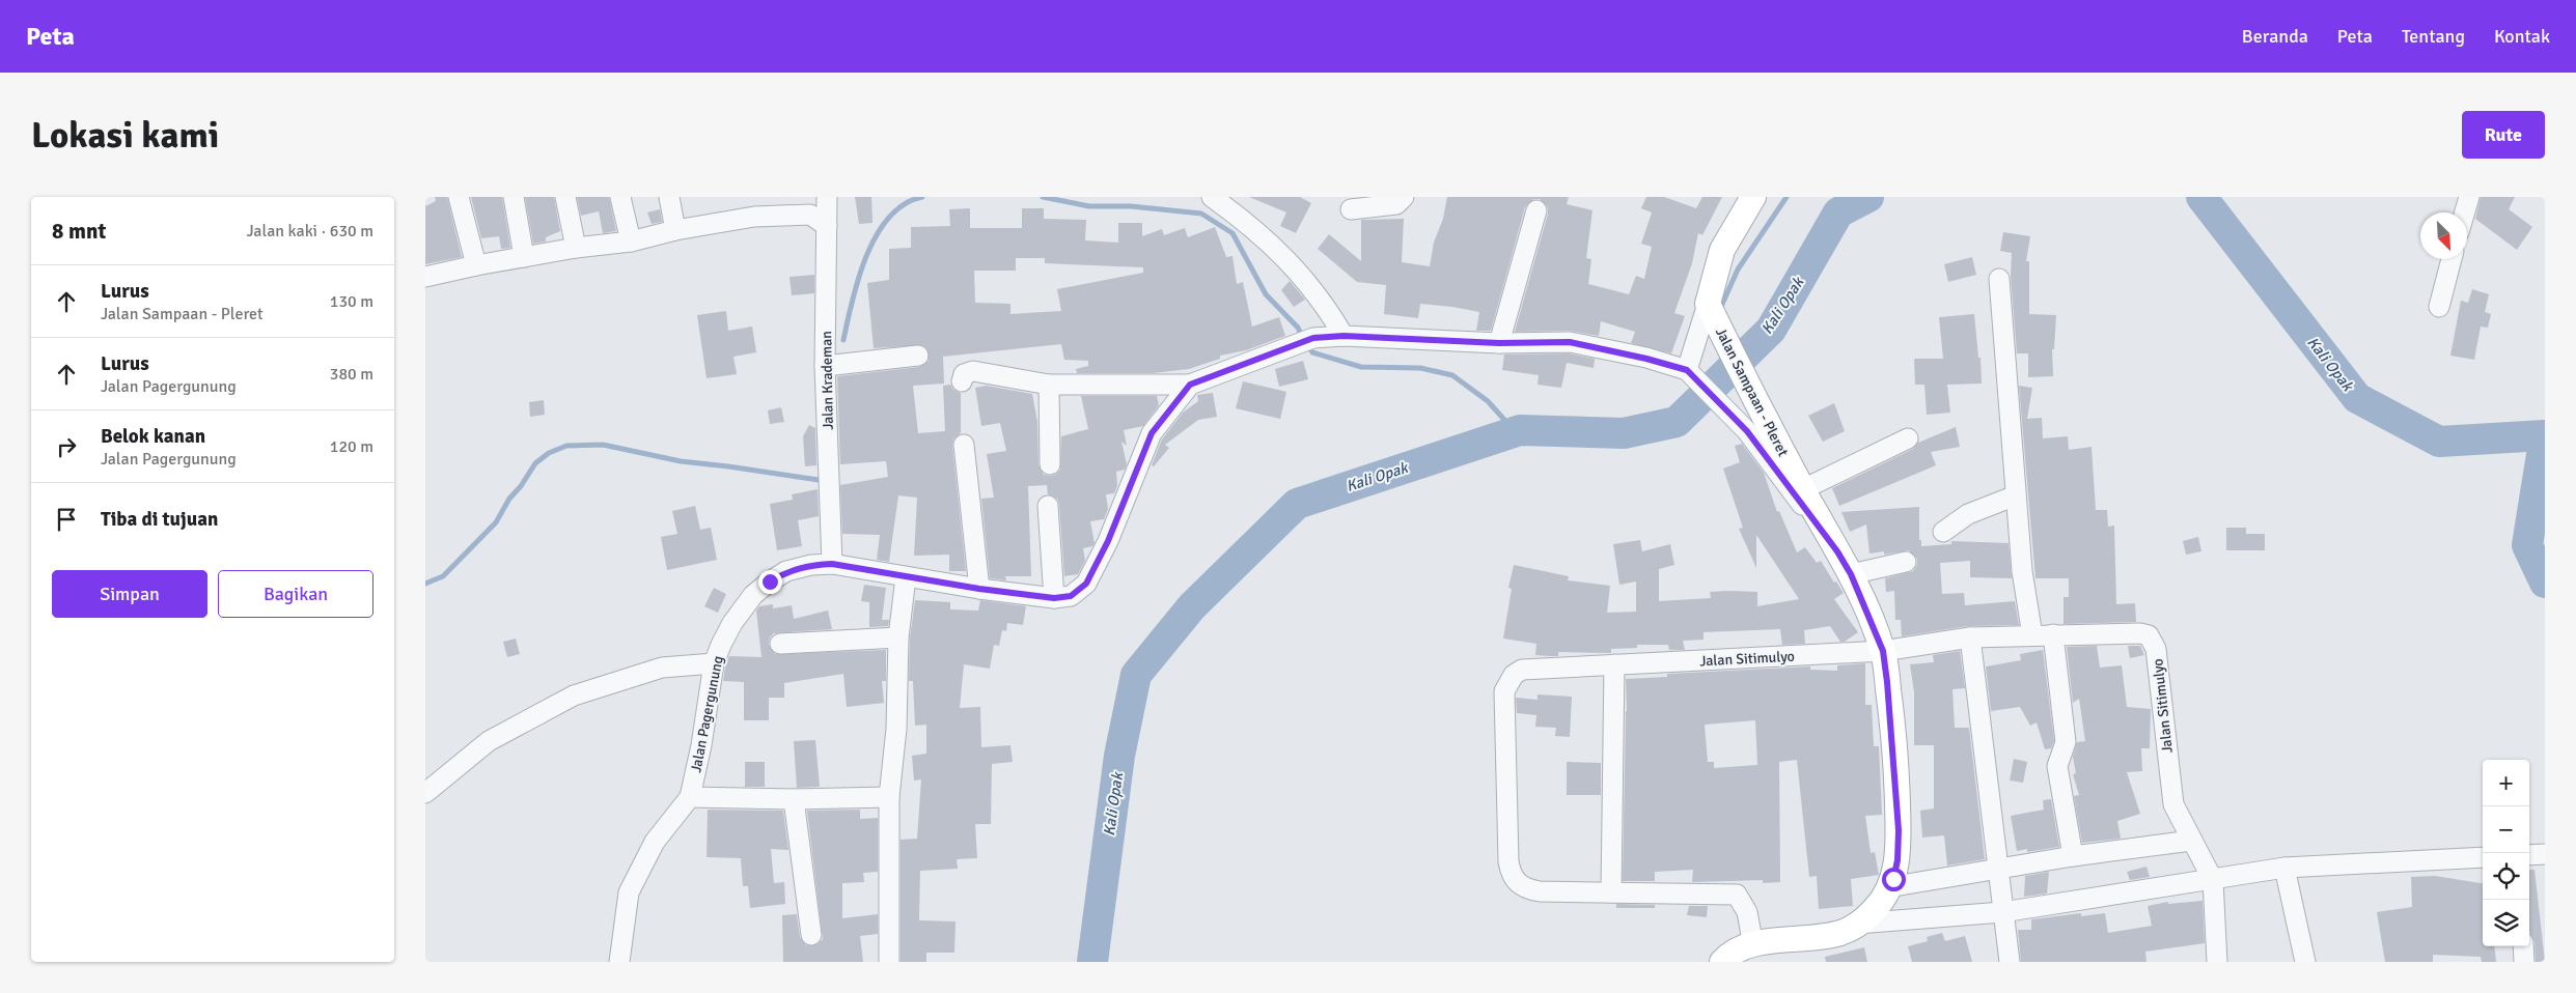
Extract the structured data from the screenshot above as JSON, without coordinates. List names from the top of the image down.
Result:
{
  "streets": {
    "main road": ["Jalan Sampaan - Pleret"],
    "street": ["Jalan Krademan", "Jalan Sitimulyo", "Jalan Pagergunung"]
  },
  "crossings": [
    ["Jalan Krademan", "Jalan Pagergunung"],
    ["Jalan Sampaan - Pleret", "Jalan Sitimulyo"],
    ["Jalan Sampaan - Pleret", "Jalan Pagergunung"]
  ],
  "water": ["Kali Opak"],
  "north": "bottom right",
  "page": {
    "header": "Peta",
    "nav": [
      "Beranda",
      "Peta",
      "Tentang",
      "Kontak"
    ],
    "buttons": [
      "Rute",
      ["Simpan", "Bagikan"]
    ],
    "title": "Lokasi kami",
    "heading": ["8 mnt", "Jalan kaki · 630 m"],
    "list": [
      ["Lurus", "Jalan Sampaan - Pleret", "130 m"],
      ["Lurus", "Jalan Pagergunung", "380 m"],
      ["Belok kanan", "Jalan Pagergunung", "120 m"],
      "Tiba di tujuan"
    ],
    "map_buttons": ["+", "−"]
  }
}
